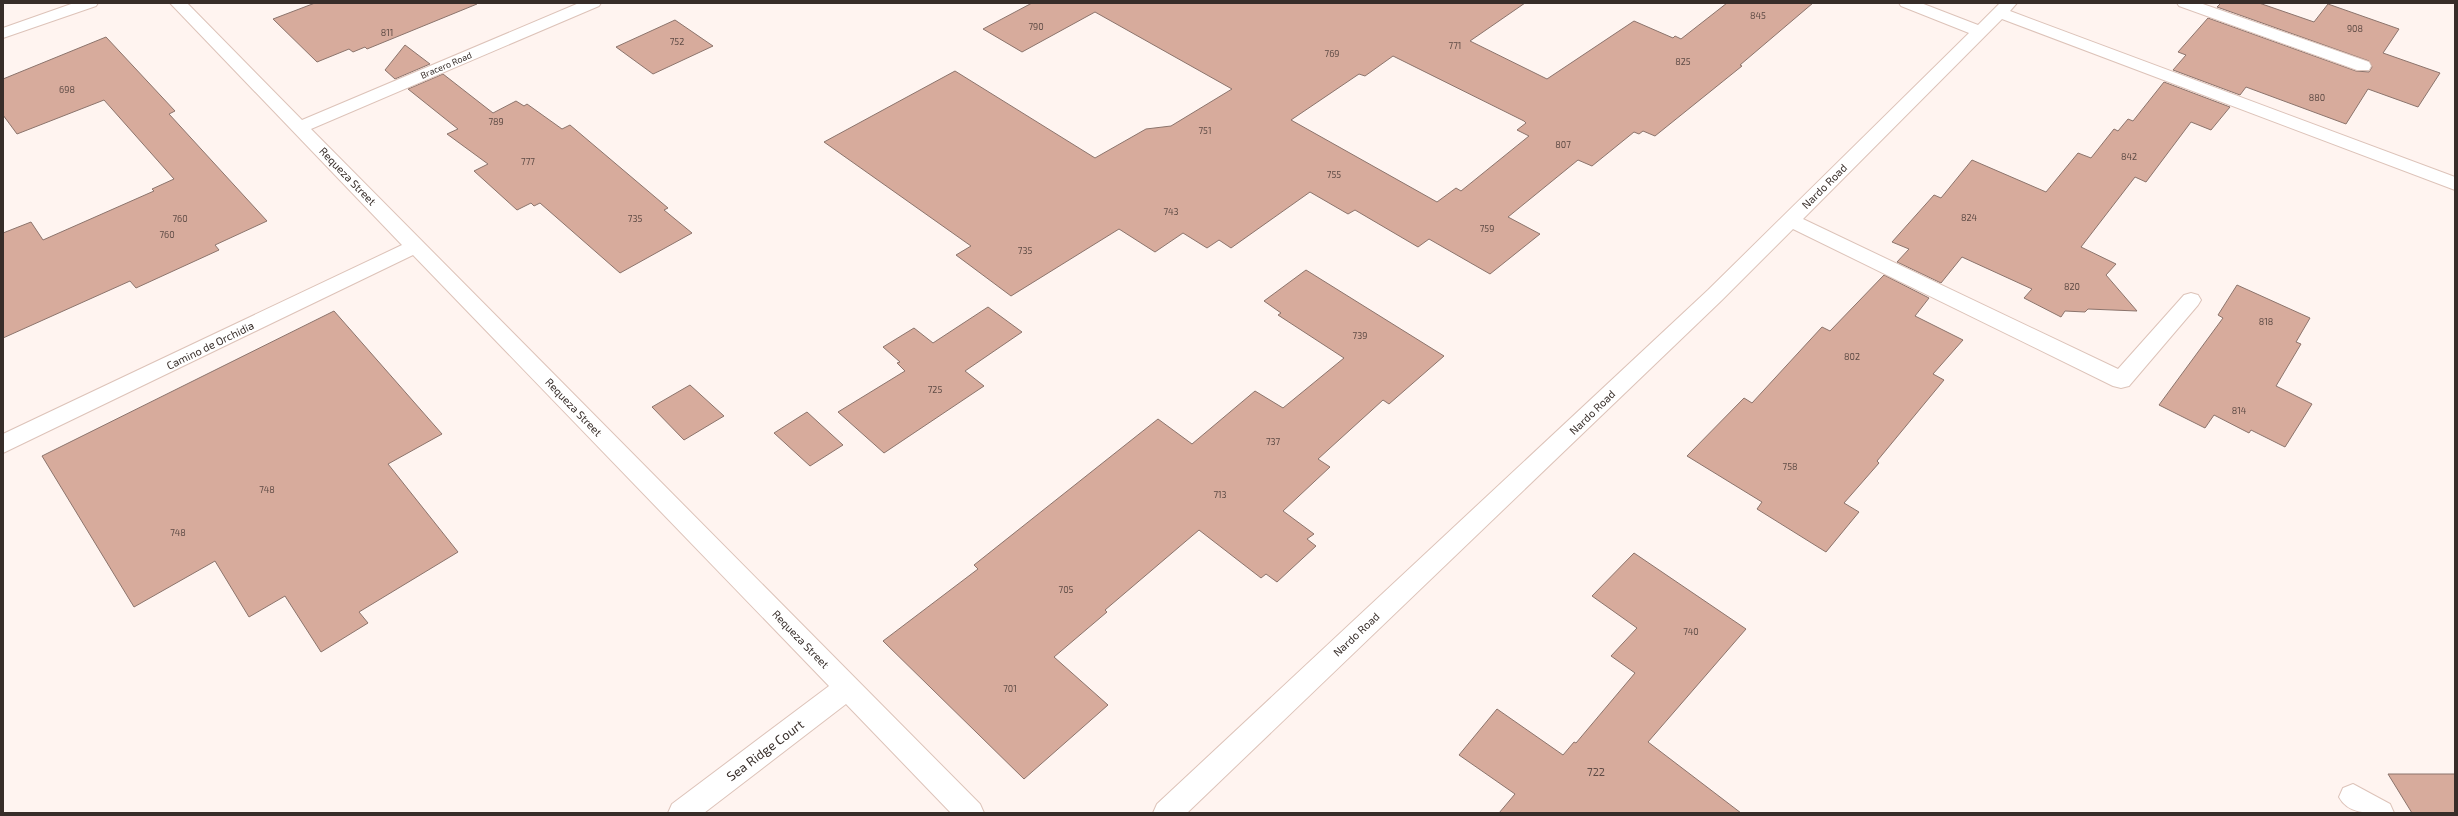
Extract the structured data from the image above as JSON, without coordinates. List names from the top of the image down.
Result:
{
  "streets": {
    "street": [
      "Bracero Road",
      "Requeza Street",
      "Nardo Road",
      "Camino de Orchidia",
      "Sea Ridge Court"
    ]
  },
  "crossings": [
    ["Bracero Road", "Requeza Street"],
    ["Requeza Street", "Camino de Orchidia"],
    ["Requeza Street", "Sea Ridge Court"]
  ],
  "house_numbers": [
    "845",
    "790",
    "908",
    "811",
    "752",
    "771",
    "769",
    "825",
    "698",
    "880",
    "789",
    "751",
    "807",
    "842",
    "777",
    "755",
    "743",
    "824",
    "760",
    "735",
    "759",
    "760",
    "735",
    "820",
    "818",
    "739",
    "802",
    "725",
    "814",
    "737",
    "758",
    "748",
    "713",
    "748",
    "705",
    "740",
    "701",
    "722"
  ]
}
